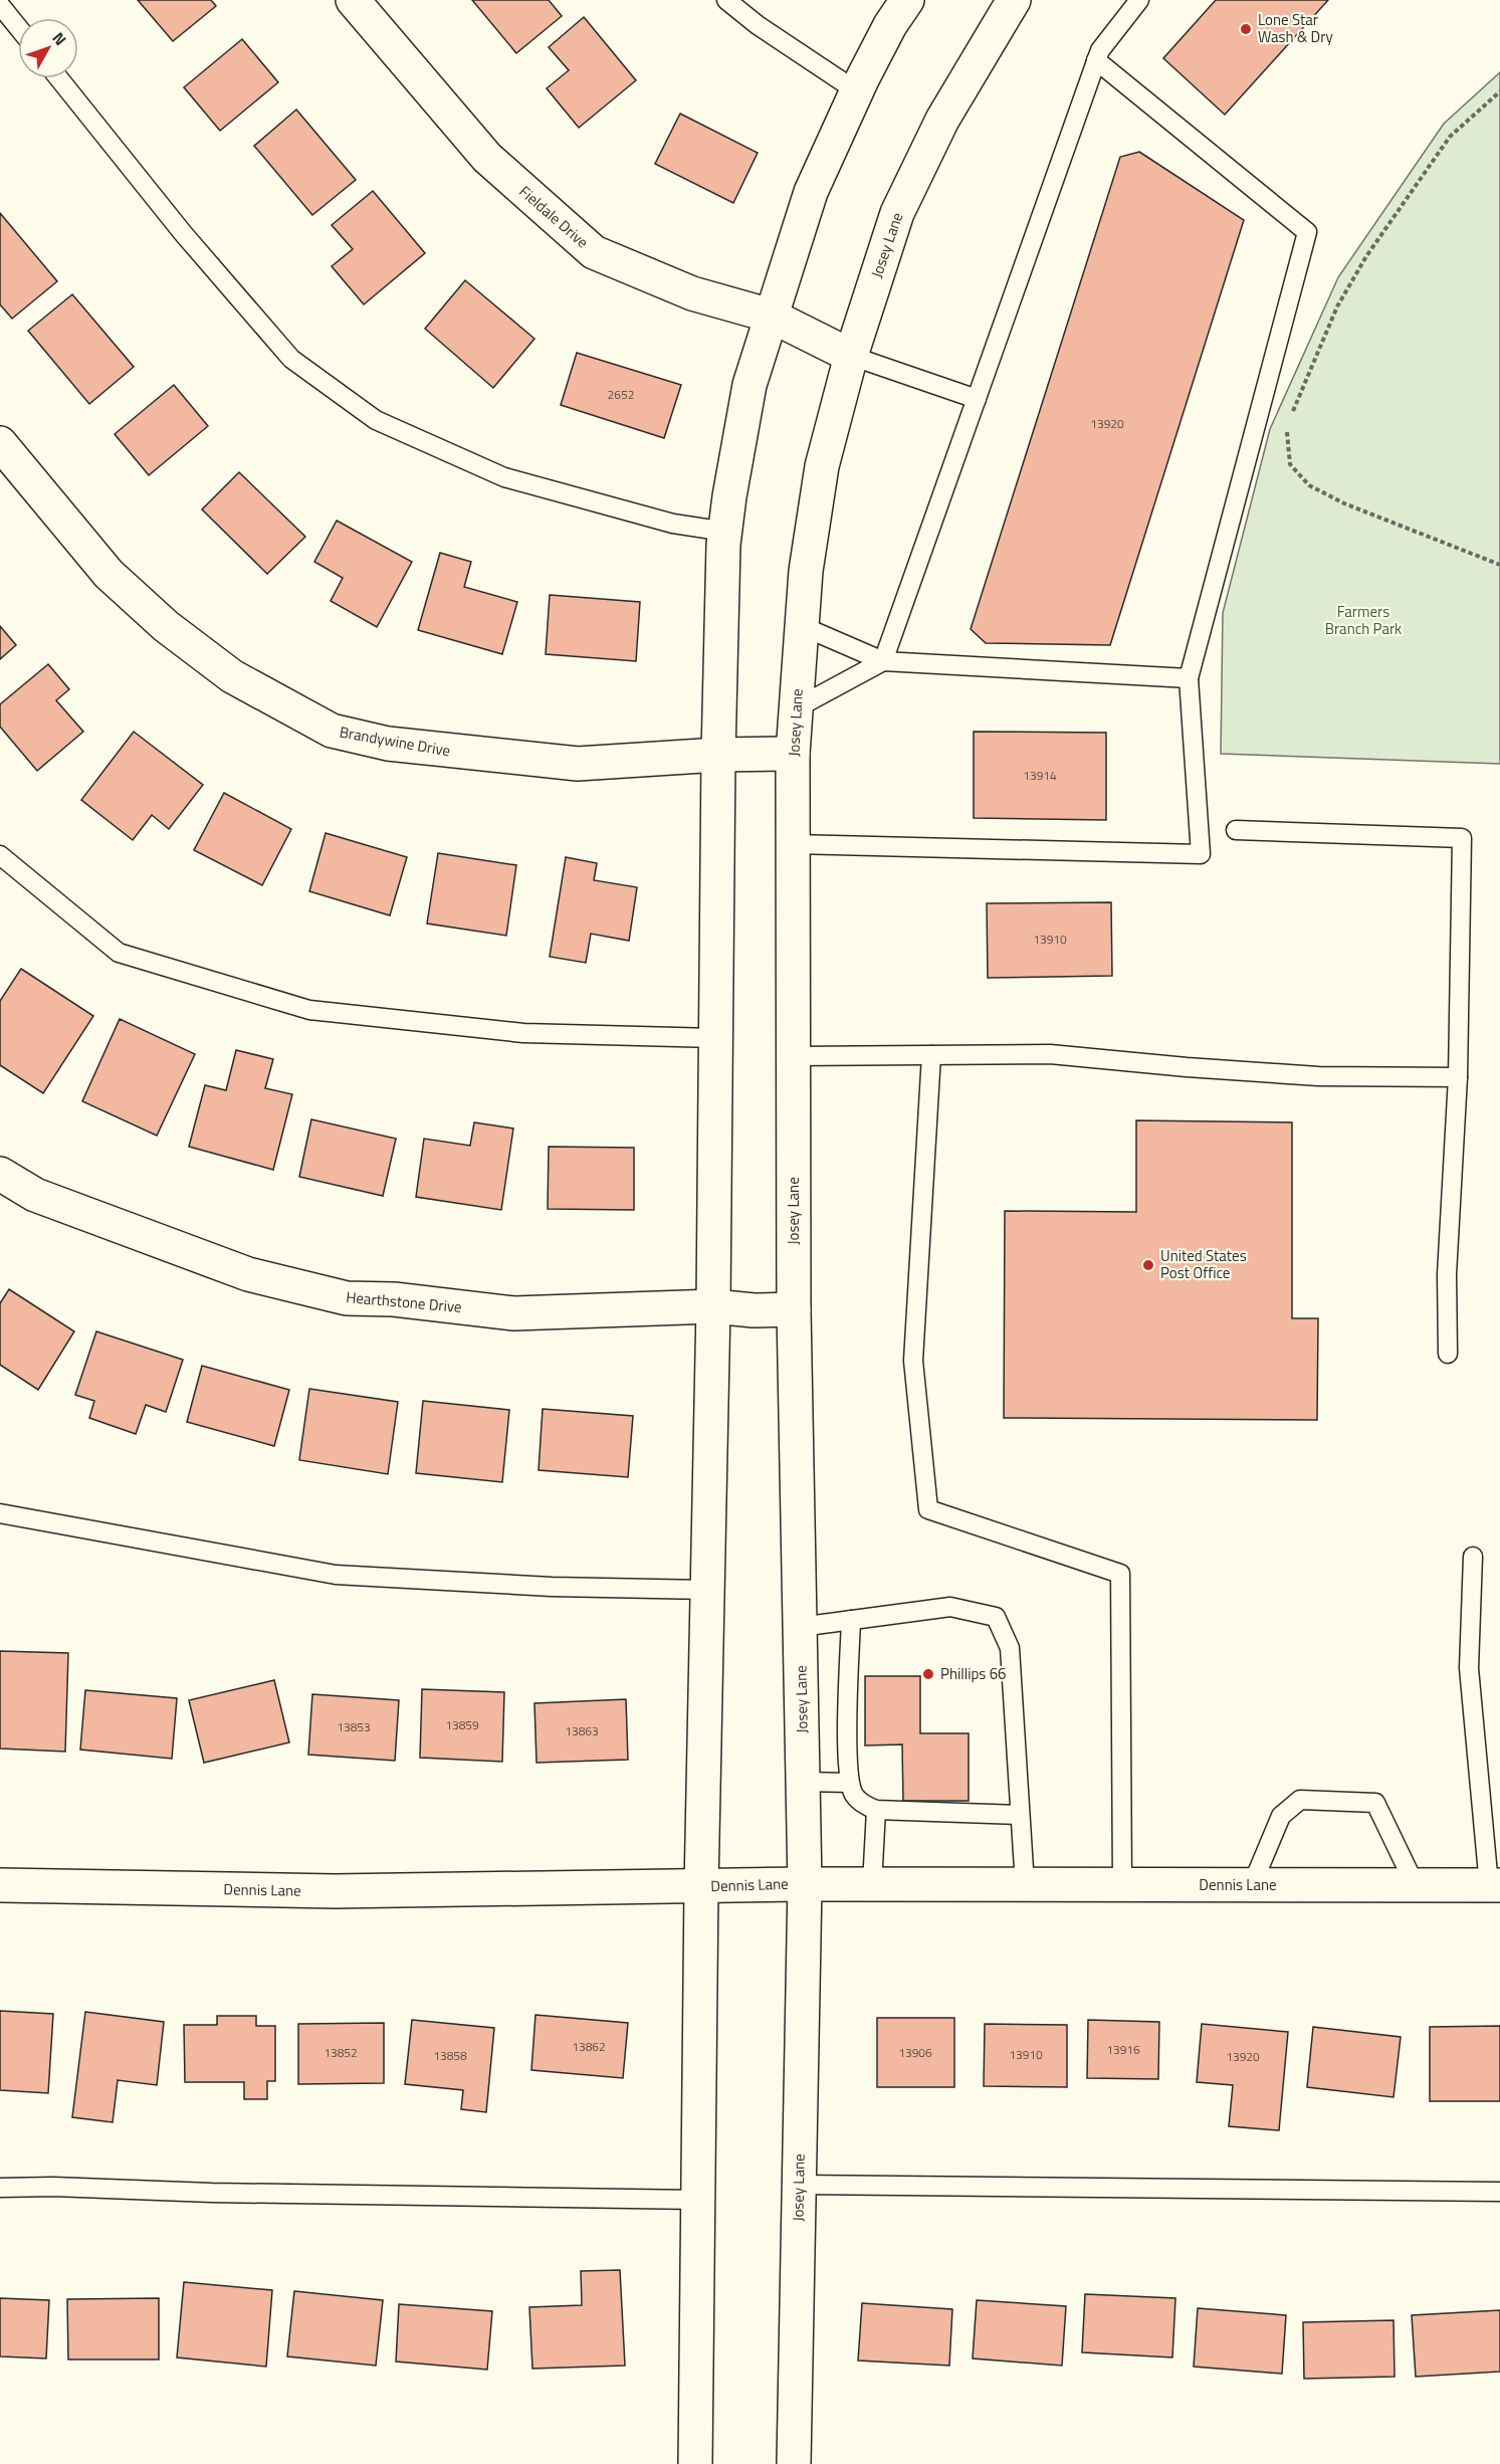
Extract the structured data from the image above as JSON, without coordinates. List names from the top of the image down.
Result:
{
  "streets": {
    "main road": [
      "Fieldale Drive",
      "Josey Lane",
      "Brandywine Drive",
      "Hearthstone Drive",
      "Dennis Lane"
    ]
  },
  "crossings": [
    ["Fieldale Drive", "Josey Lane"],
    ["Josey Lane", "Brandywine Drive"],
    ["Josey Lane", "Hearthstone Drive"],
    ["Josey Lane", "Dennis Lane"]
  ],
  "parks": ["Farmers Branch Park"],
  "places": ["Lone Star Wash & Dry", "United States Post Office", "Phillips 66"],
  "house_numbers": [
    "2652",
    "13920",
    "13914",
    "13910",
    "13859",
    "13853",
    "13863",
    "13862",
    "13916",
    "13852",
    "13906",
    "13910",
    "13858",
    "13920"
  ],
  "north": "top right"
}
